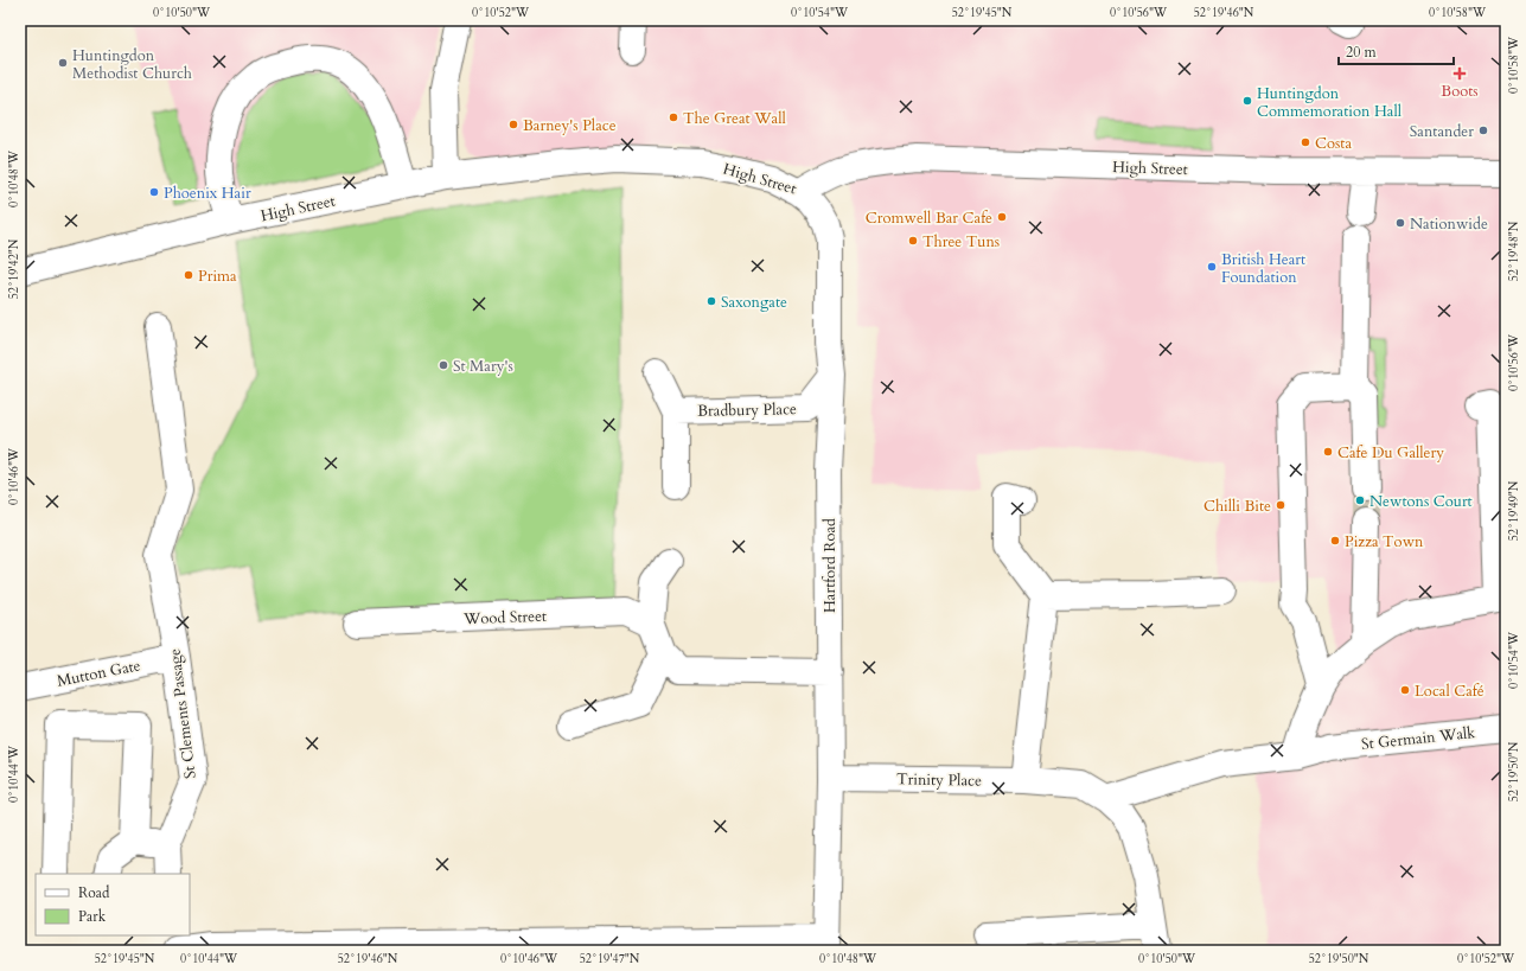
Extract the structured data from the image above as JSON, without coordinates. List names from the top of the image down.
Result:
{
  "streets": {
    "street": [
      "High Street",
      "Bradbury Place",
      "Hartford Road",
      "Wood Street",
      "Mutton Gate",
      "St Clements Passage",
      "St Germain Walk",
      "Trinity Place"
    ]
  },
  "crossings": [
    ["High Street", "Hartford Road"],
    ["Bradbury Place", "Hartford Road"],
    ["Hartford Road", "Trinity Place"],
    ["Mutton Gate", "St Clements Passage"],
    ["St Germain Walk", "Trinity Place"]
  ],
  "places": {
    "other": [
      "Huntingdon Methodist Church",
      "Huntingdon Commemoration Hall",
      "The Great Wall",
      "Barney's Place",
      "Santander",
      "Costa",
      "Phoenix Hair",
      "Cromwell Bar Cafe",
      "Nationwide",
      "Three Tuns",
      "British Heart Foundation",
      "Prima",
      "Saxongate",
      "St Mary's",
      "Cafe Du Gallery",
      "Newtons Court",
      "Chilli Bite",
      "Pizza Town",
      "Local Café"
    ],
    "health": ["Boots"]
  },
  "legend": ["Road", "Park"],
  "scale_bar": "20 m",
  "coordinates": [
    "0°10'50\"W",
    "0°10'52\"W",
    "0°10'54\"W",
    "52°19'45\"N",
    "0°10'56\"W",
    "52°19'46\"N",
    "0°10'58\"W",
    "0°10'48\"W",
    "52°19'48\"N",
    "52°19'42\"N",
    "0°10'46\"W",
    "52°19'49\"N",
    "52°19'50\"N",
    "0°10'44\"W",
    "52°19'47\"N"
  ]
}
